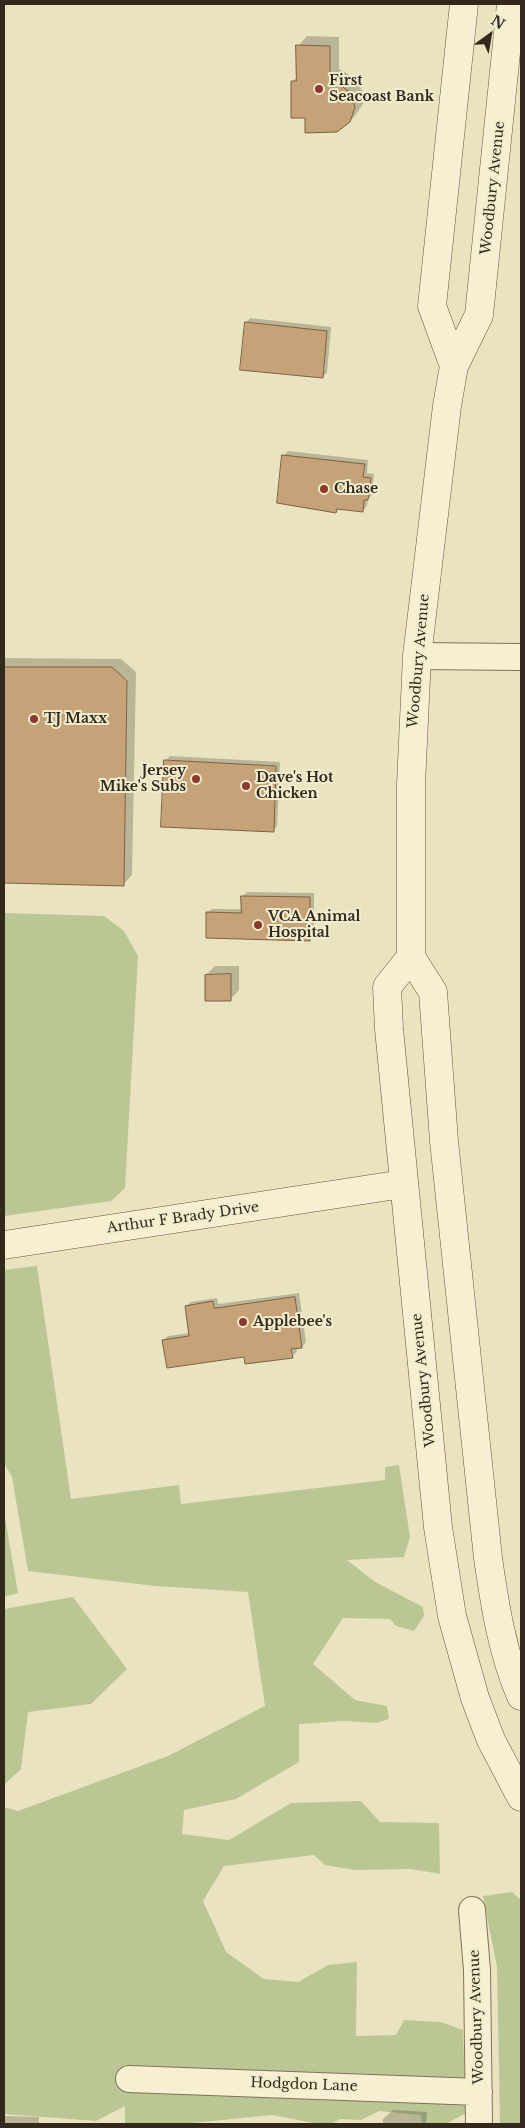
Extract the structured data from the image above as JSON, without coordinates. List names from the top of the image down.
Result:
{
  "streets": {
    "main road": ["Woodbury Avenue", "Arthur F Brady Drive"],
    "street": ["Hodgdon Lane"]
  },
  "crossings": [
    ["Woodbury Avenue", "Arthur F Brady Drive"],
    ["Woodbury Avenue", "Hodgdon Lane"]
  ],
  "places": [
    "First Seacoast Bank",
    "Chase",
    "TJ Maxx",
    "Jersey Mike's Subs",
    "Dave's Hot Chicken",
    "VCA Animal Hospital",
    "Applebee's"
  ],
  "north": "top right"
}
